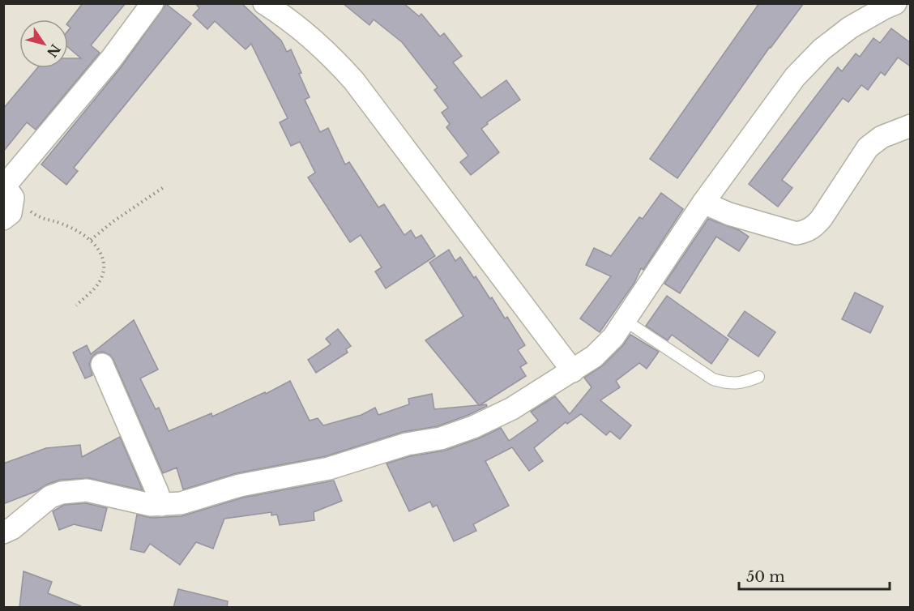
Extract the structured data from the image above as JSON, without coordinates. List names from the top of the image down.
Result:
{
  "scale_bar": "50 m",
  "north": "bottom right"
}
